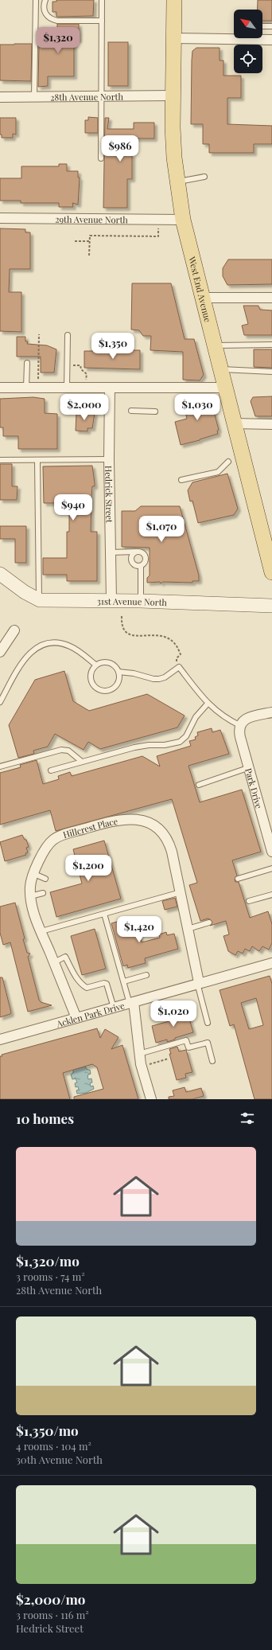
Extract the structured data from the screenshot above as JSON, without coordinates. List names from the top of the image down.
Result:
{
  "streets": {
    "main road": ["West End Avenue", "31st Avenue North"],
    "street": [
      "28th Avenue North",
      "29th Avenue North",
      "Hedrick Street",
      "Park Drive",
      "Hillcrest Place",
      "Acklen Park Drive"
    ]
  },
  "crossings": [
    ["28th Avenue North", "West End Avenue"],
    ["29th Avenue North", "West End Avenue"],
    ["Hedrick Street", "31st Avenue North"],
    ["Hillcrest Place", "Acklen Park Drive"]
  ],
  "north": "top left",
  "page": {
    "price": [
      "$1,320",
      "$986",
      "$1,350",
      "$2,000",
      "$1,030",
      "$940",
      "$1,070",
      "$1,200",
      "$1,420",
      "$1,020"
    ],
    "heading": "10 homes",
    "list": [
      {
        "name": "$1,320/mo",
        "note": "3 rooms · 74 m² · 28th Avenue North"
      },
      {
        "name": "$1,350/mo",
        "note": "4 rooms · 104 m² · 30th Avenue North"
      },
      {
        "name": "$2,000/mo",
        "note": "3 rooms · 116 m² · Hedrick Street"
      }
    ]
  }
}
